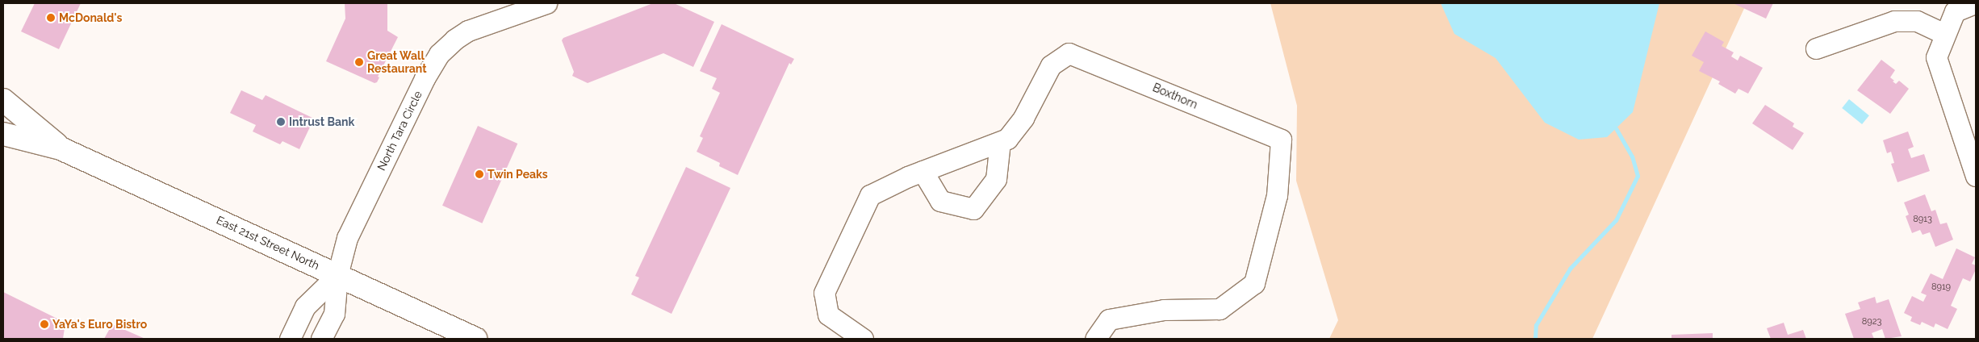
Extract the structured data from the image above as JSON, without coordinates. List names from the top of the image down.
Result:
{
  "streets": {
    "main road": ["East 21st Street North"],
    "street": ["Boxthorn", "North Tara Circle"]
  },
  "crossings": [
    ["North Tara Circle", "East 21st Street North"]
  ],
  "places": [
    "McDonald's",
    "Great Wall Restaurant",
    "Intrust Bank",
    "Twin Peaks",
    "YaYa's Euro Bistro"
  ],
  "house_numbers": ["8913", "8919", "8923"]
}
